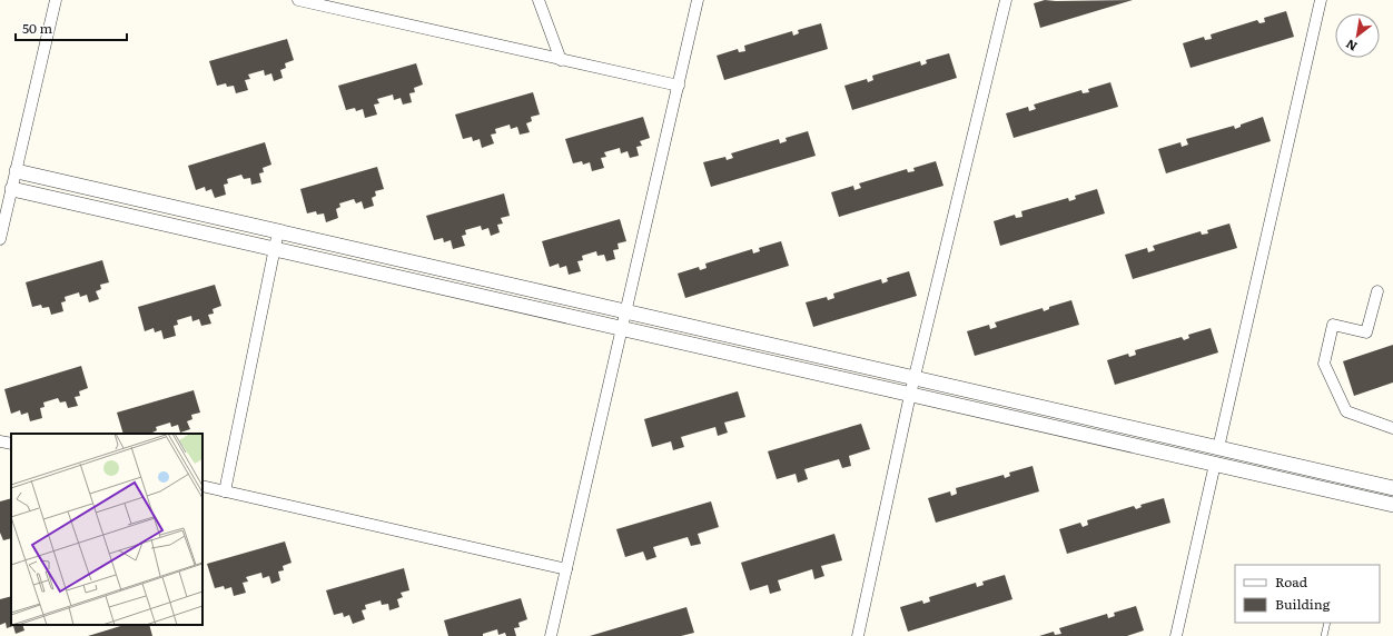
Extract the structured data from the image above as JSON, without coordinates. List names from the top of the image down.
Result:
{
  "legend": ["Road", "Building"],
  "scale_bar": "50 m",
  "north": "bottom left"
}
